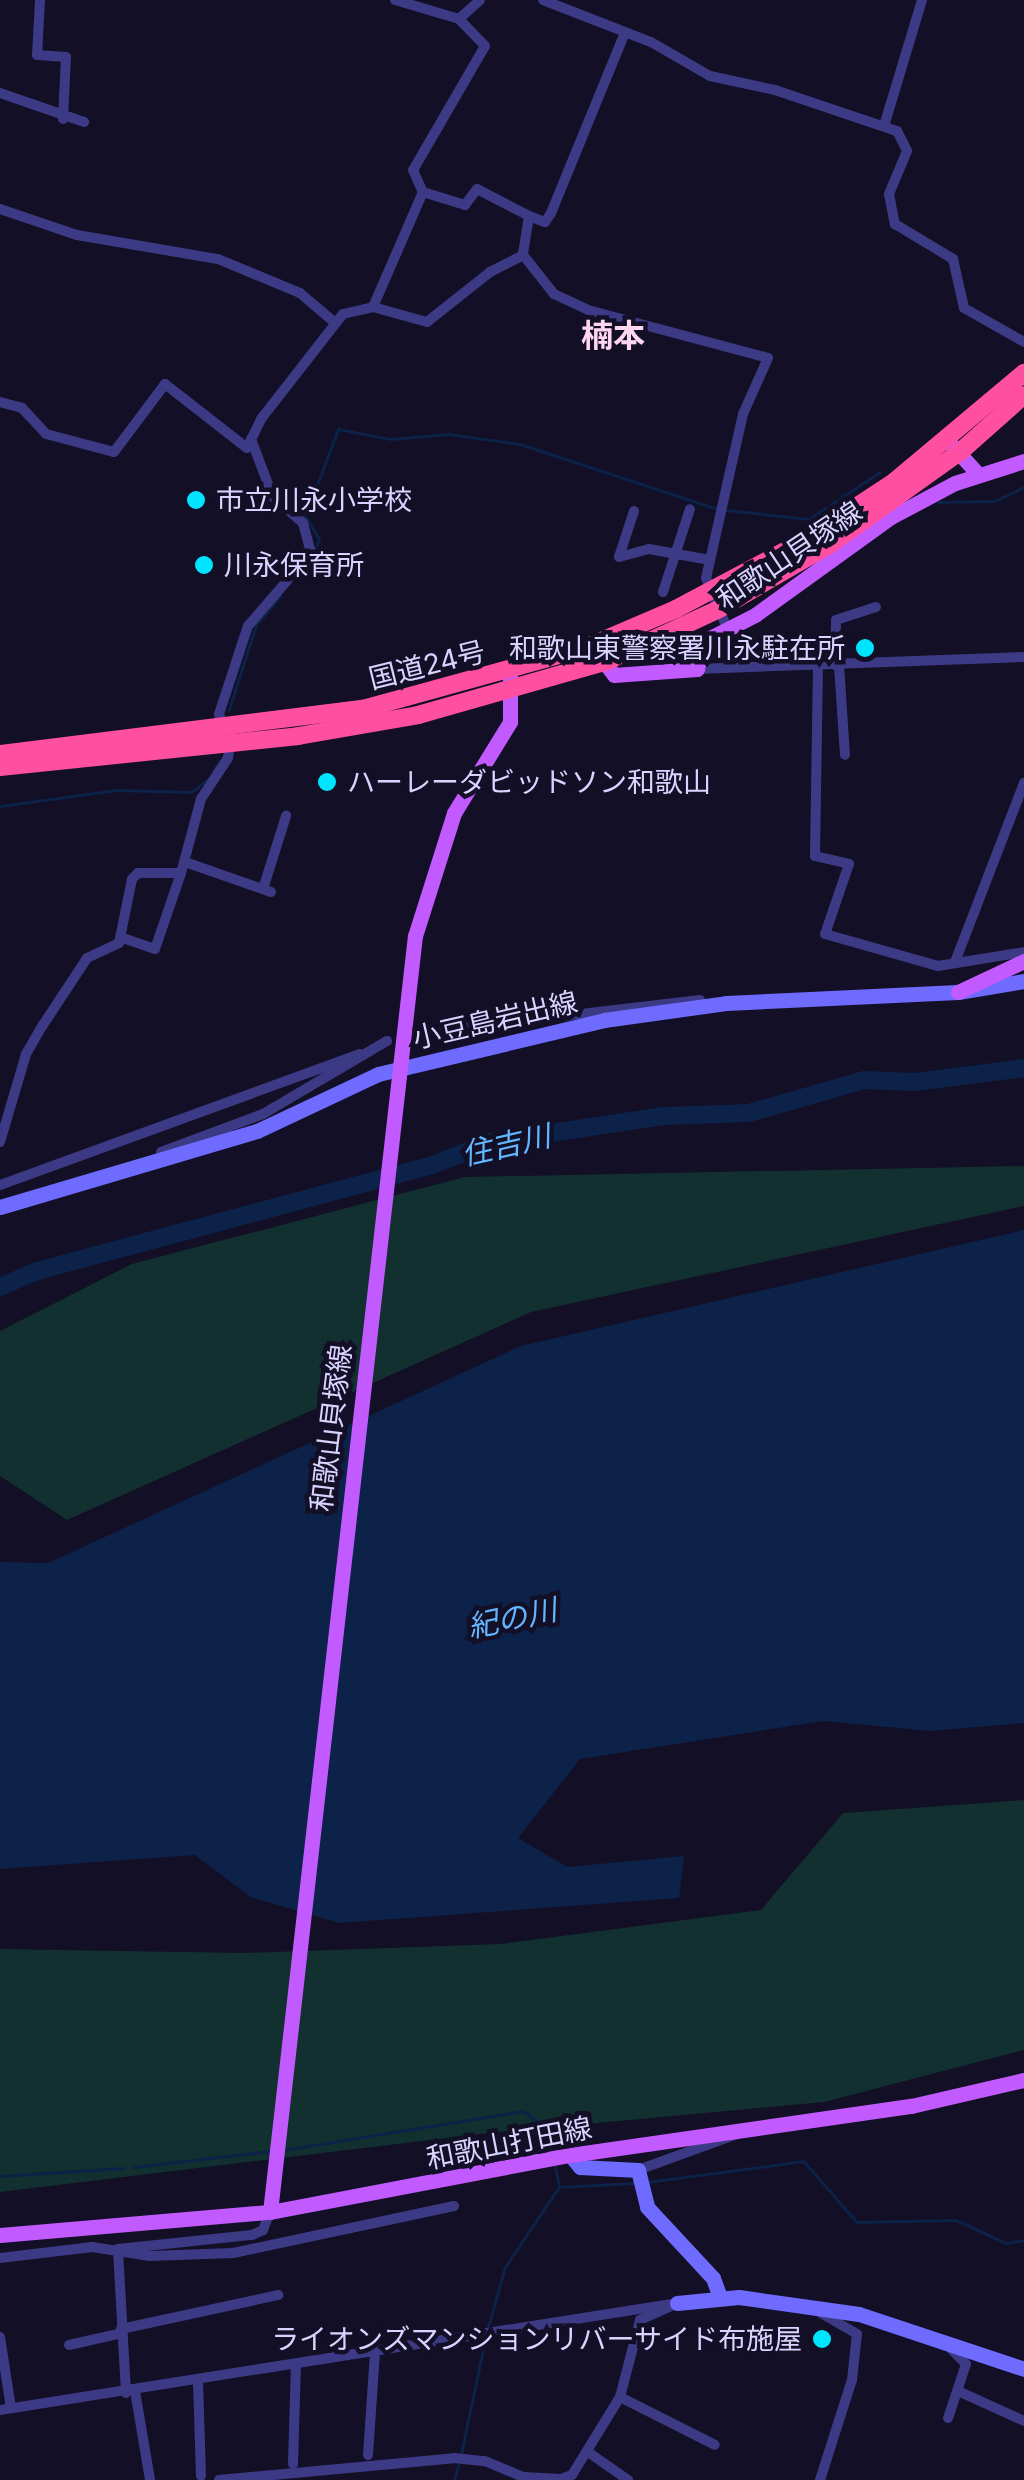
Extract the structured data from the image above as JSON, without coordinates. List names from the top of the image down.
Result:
{
  "streets": {
    "highway": ["国道24号"],
    "main road": ["和歌山貝塚線", "小豆島岩出線", "和歌山打田線"]
  },
  "crossings": [
    ["和歌山貝塚線", "国道24号"],
    ["和歌山貝塚線", "小豆島岩出線"],
    ["和歌山貝塚線", "和歌山打田線"]
  ],
  "districts": ["楠本"],
  "water": ["住吉川", "紀の川"],
  "places": [
    "市立川永小学校",
    "川永保育所",
    "和歌山東警察署川永駐在所",
    "ハーレーダビッドソン和歌山",
    "ライオンズマンションリバーサイド布施屋"
  ]
}
